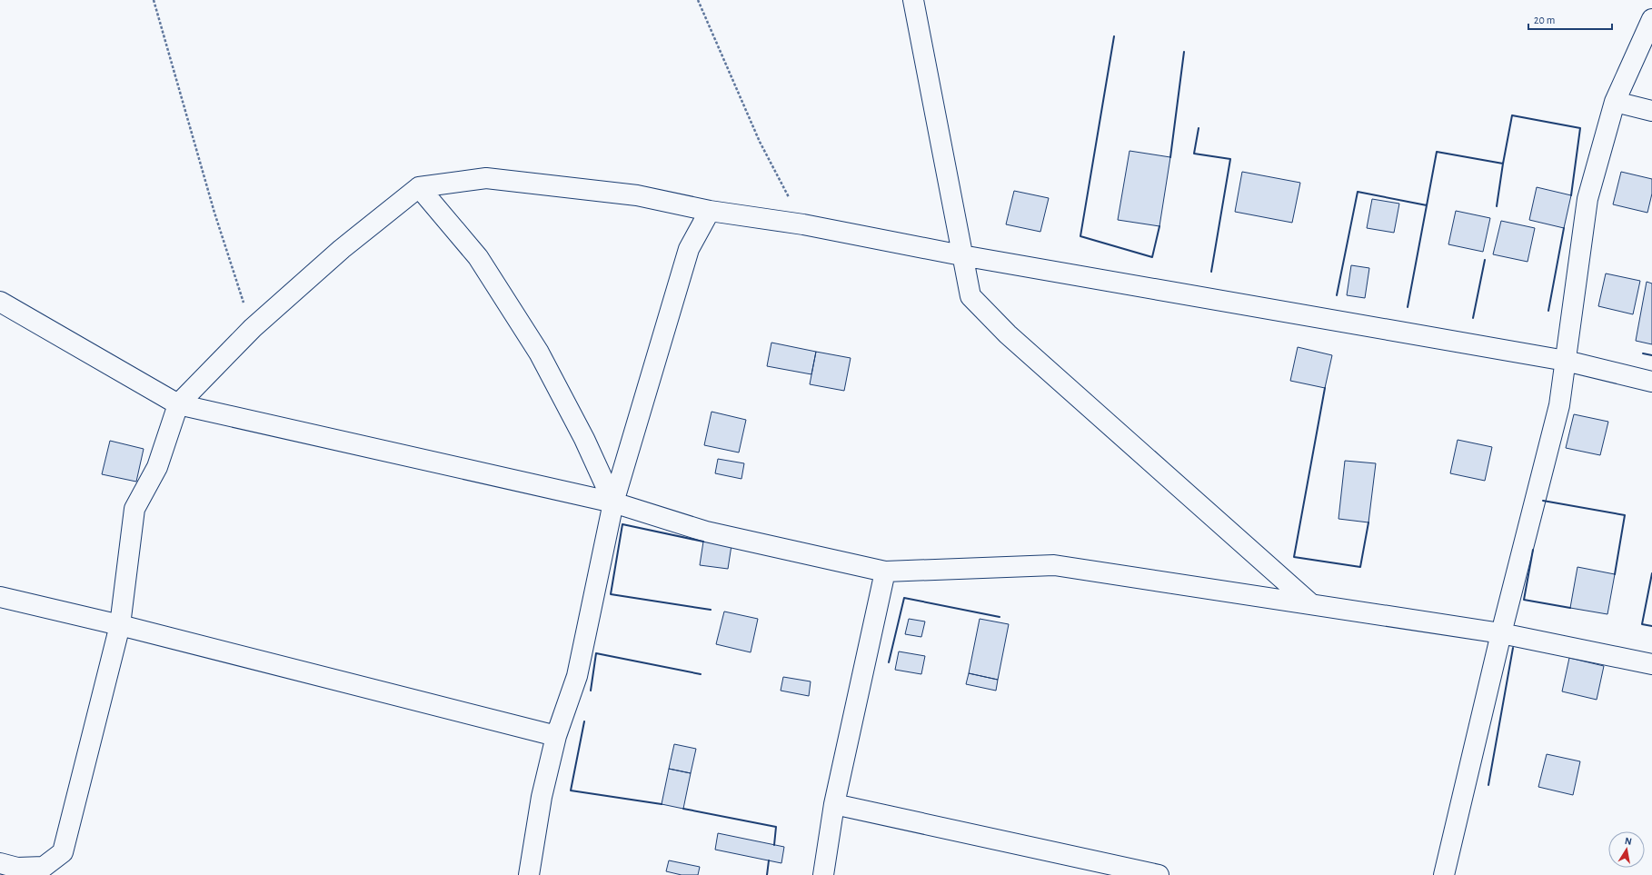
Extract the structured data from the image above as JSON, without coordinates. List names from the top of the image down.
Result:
{
  "scale_bar": "20 m",
  "north": "top"
}
